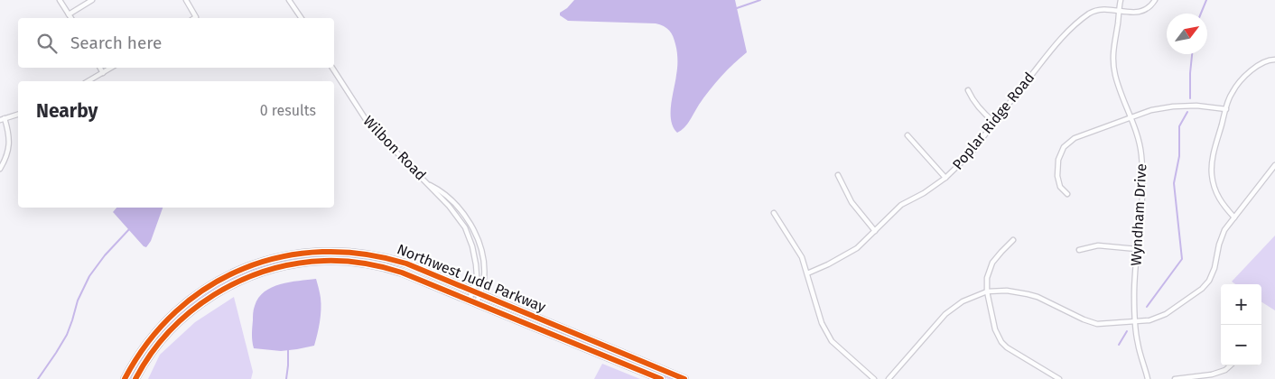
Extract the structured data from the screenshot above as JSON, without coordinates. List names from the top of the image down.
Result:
{
  "streets": {
    "highway": ["Northwest Judd Parkway"],
    "street": ["Poplar Ridge Road", "Wilbon Road", "Wyndham Drive"]
  },
  "crossings": [
    ["Poplar Ridge Road", "Wyndham Drive"],
    ["Wilbon Road", "Northwest Judd Parkway"]
  ],
  "north": "top right",
  "page": {
    "search": "Search here",
    "heading": ["Nearby", "0 results"],
    "map_buttons": ["+", "−"]
  }
}
